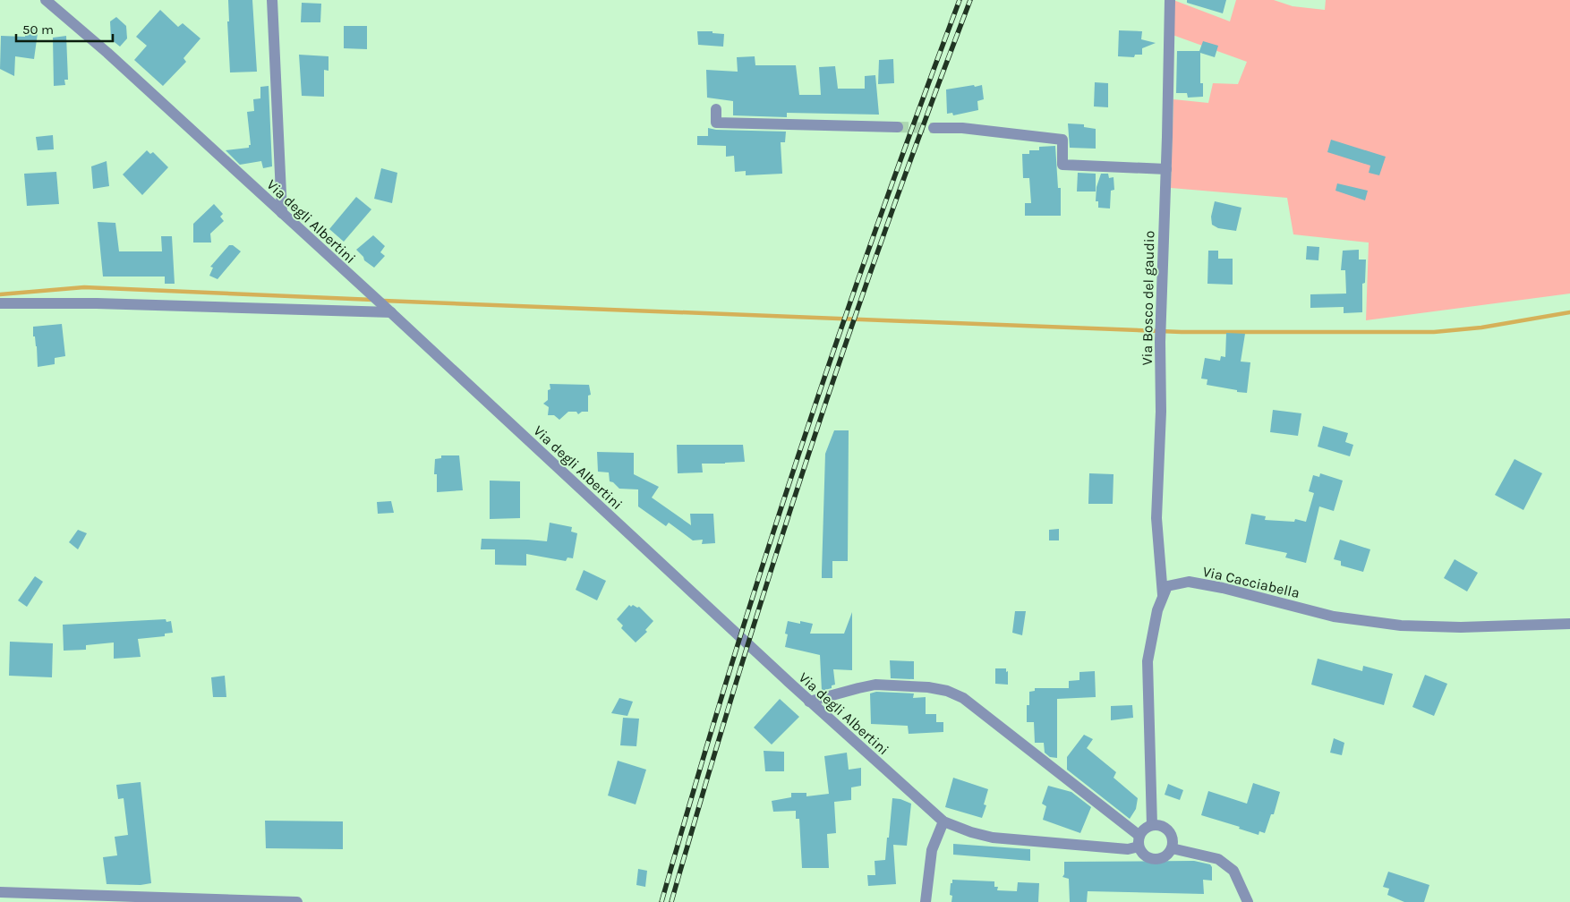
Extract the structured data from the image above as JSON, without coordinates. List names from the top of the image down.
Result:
{
  "streets": {
    "street": ["Via degli Albertini", "Via Bosco del gaudio", "Via Cacciabella"]
  },
  "crossings": [
    ["Via Bosco del gaudio", "Via Cacciabella"]
  ],
  "scale_bar": "50 m"
}
